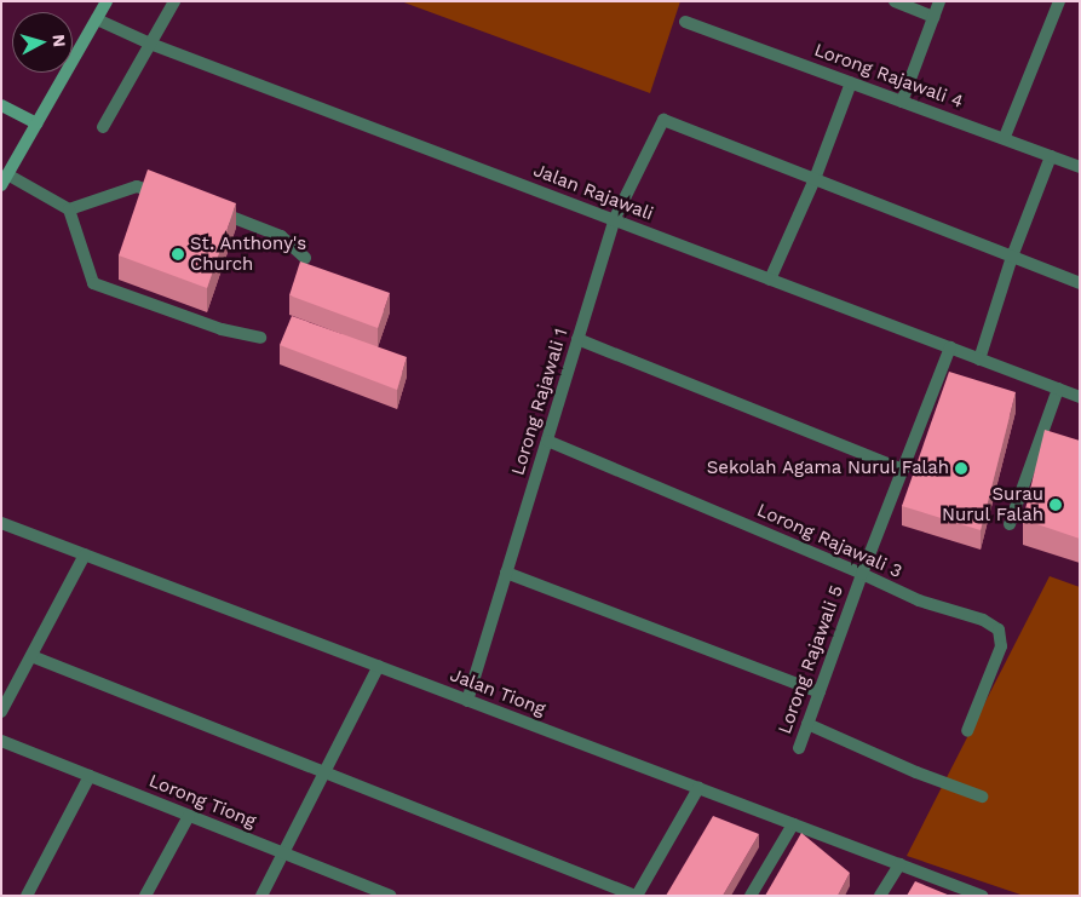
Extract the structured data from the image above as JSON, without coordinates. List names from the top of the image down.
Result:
{
  "streets": {
    "street": [
      "Lorong Rajawali 4",
      "Jalan Rajawali",
      "Lorong Rajawali 1",
      "Lorong Rajawali 3",
      "Lorong Rajawali 5",
      "Jalan Tiong",
      "Lorong Tiong"
    ]
  },
  "crossings": [
    ["Jalan Rajawali", "Lorong Rajawali 1"],
    ["Jalan Rajawali", "Lorong Rajawali 5"],
    ["Lorong Rajawali 1", "Lorong Rajawali 3"],
    ["Lorong Rajawali 1", "Jalan Tiong"],
    ["Lorong Rajawali 3", "Lorong Rajawali 5"]
  ],
  "places": ["St. Anthony's Church", "Sekolah Agama Nurul Falah", "Surau Nurul Falah"],
  "north": "right"
}
